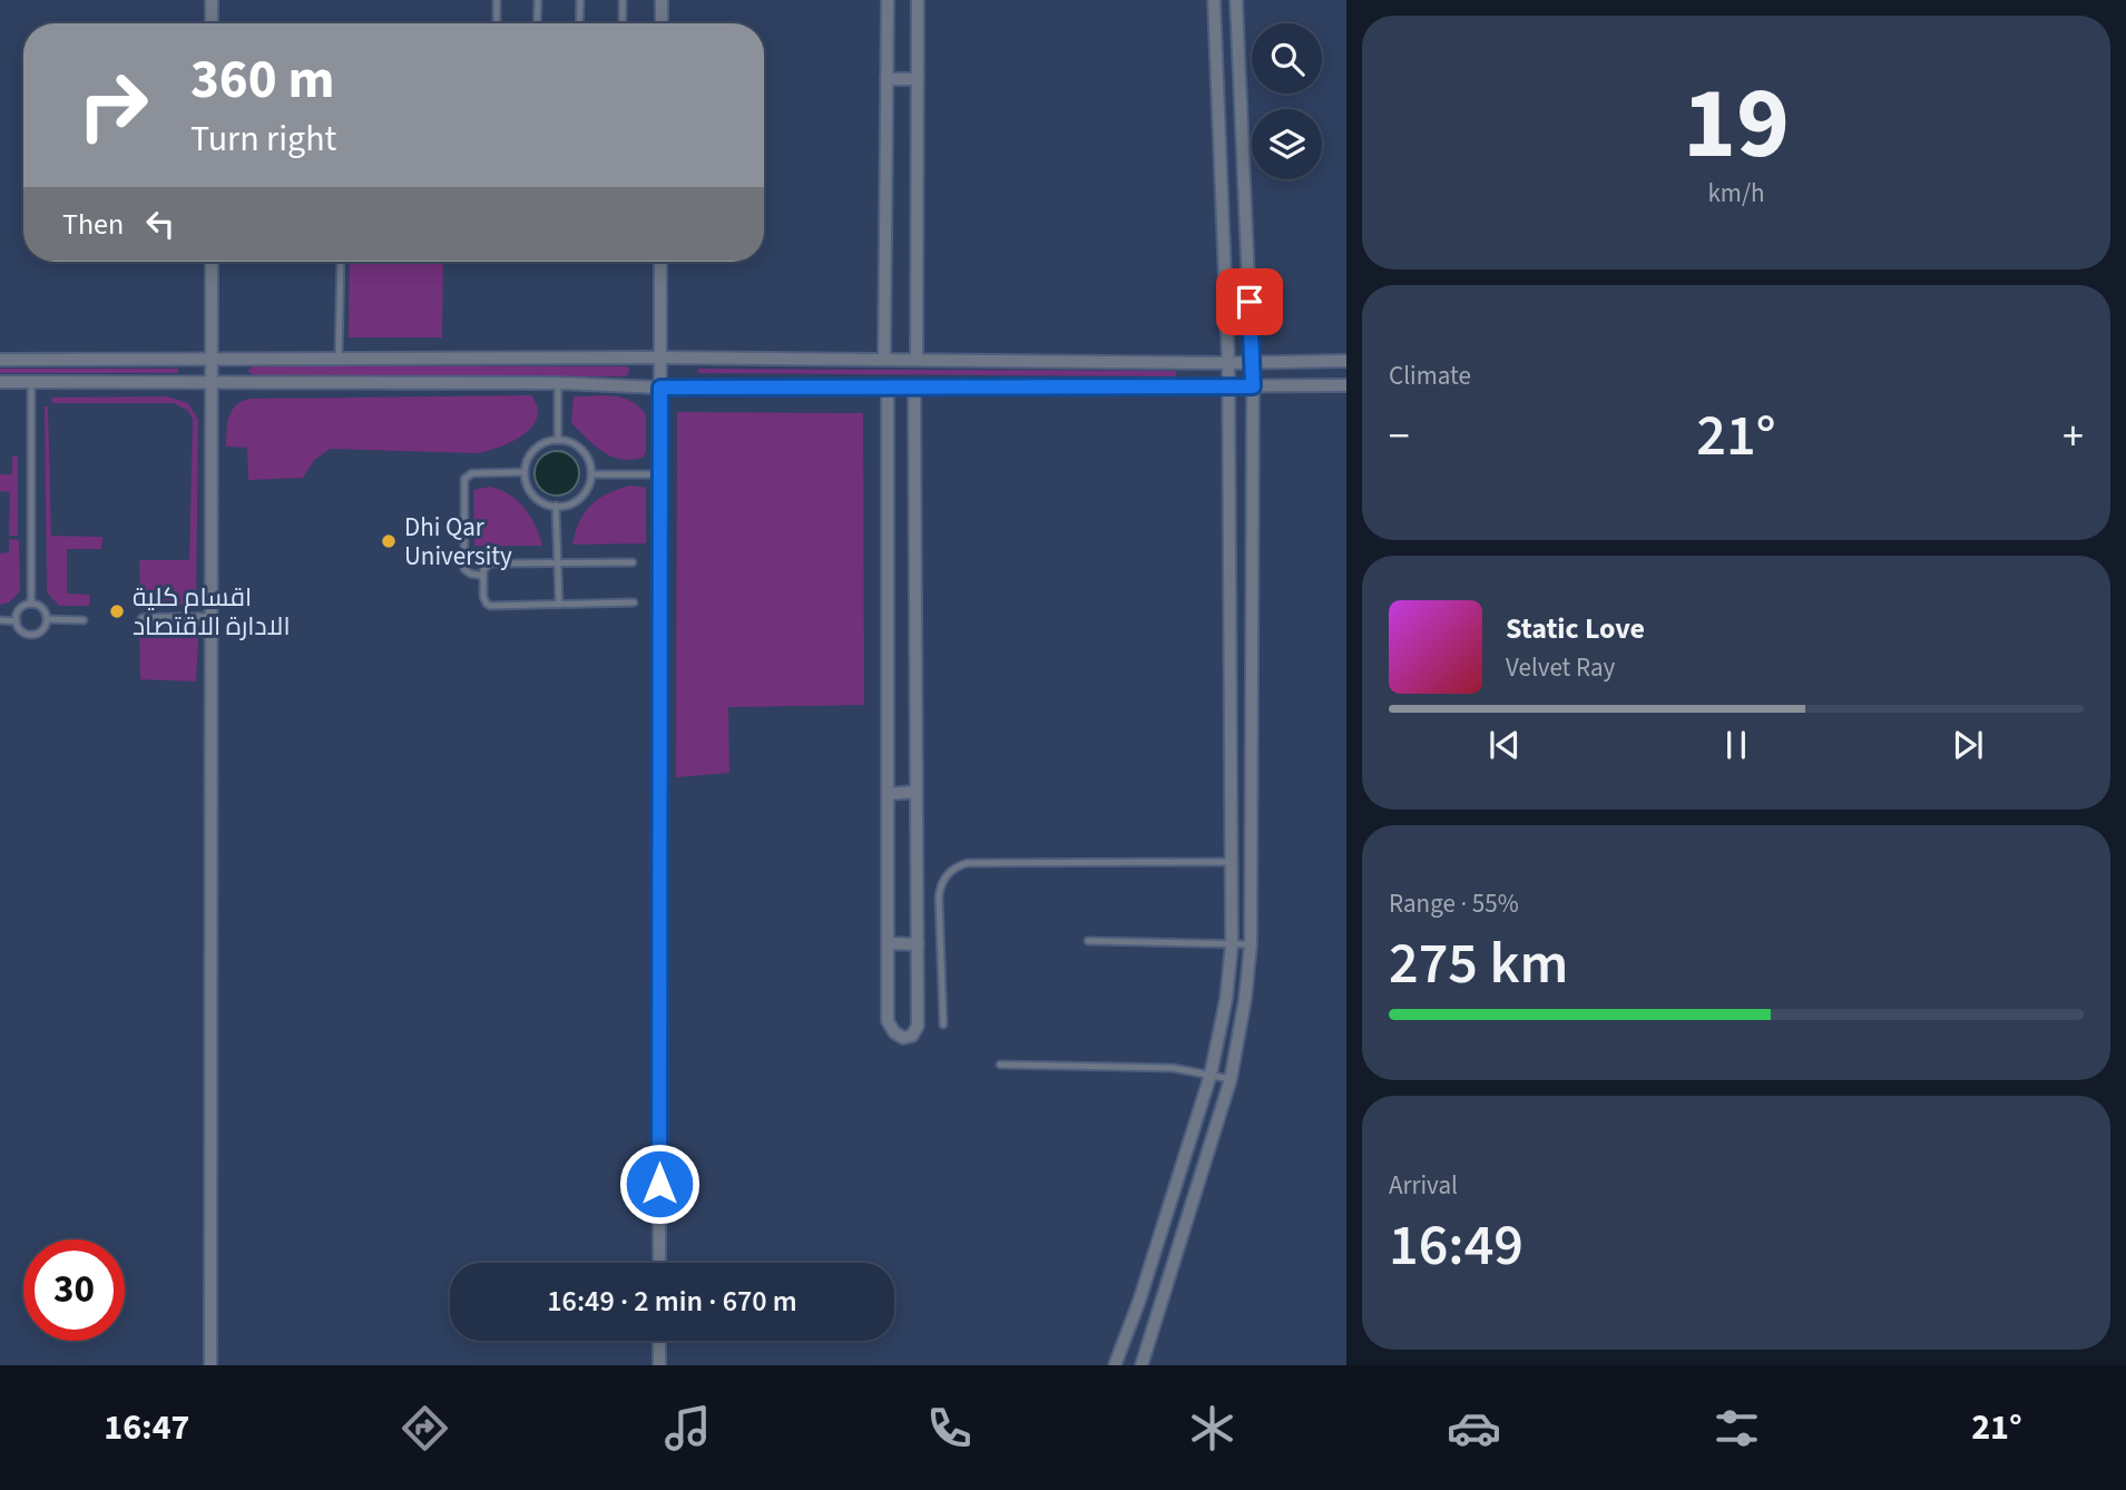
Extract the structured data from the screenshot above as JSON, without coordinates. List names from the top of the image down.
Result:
{
  "places": ["Dhi Qar University", "اقسام كلية الادارة الاقتصاد"],
  "page": {
    "tile": [
      ["19", "km/h"],
      "Climate",
      ["Range · 55%", "275 km"],
      ["Arrival", "16:49"]
    ],
    "turn": ["360 m", "Turn right"],
    "then": "Then",
    "heat": ["−", "21°", "+"],
    "song": ["Static Love", "Velvet Ray"],
    "limit": "30",
    "trip": "16:49 · 2 min · 670 m",
    "tabs": ["16:47", "21°"]
  }
}
